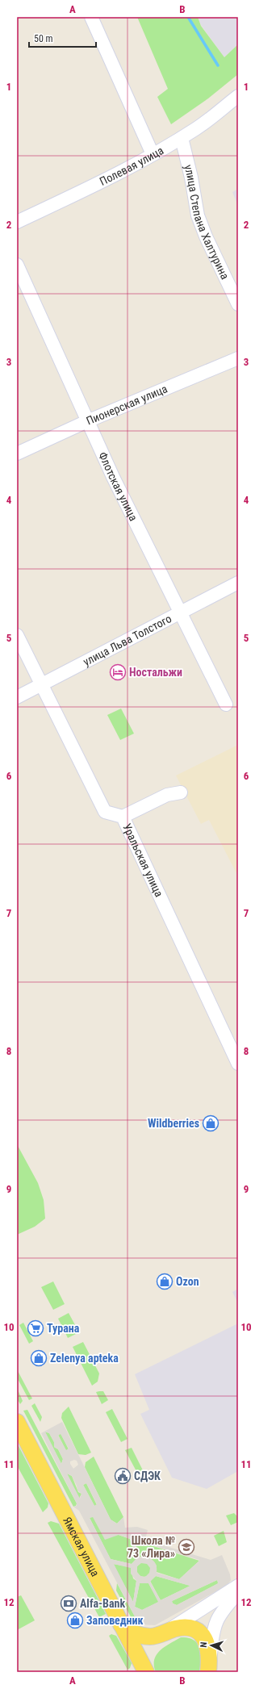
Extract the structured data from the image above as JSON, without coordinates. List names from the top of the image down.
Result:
{
  "streets": {
    "main road": ["Ямская улица"],
    "street": [
      "Полевая улица",
      "улица Степана Халтурина",
      "Пионерская улица",
      "Флотская улица",
      "улица Льва Толстого",
      "Уральская улица"
    ]
  },
  "crossings": [
    ["Полевая улица", "улица Степана Халтурина"],
    ["Пионерская улица", "Флотская улица"],
    ["Флотская улица", "улица Льва Толстого"],
    ["улица Льва Толстого", "Уральская улица"]
  ],
  "places": {
    "hotel": ["Ностальжи"],
    "shop": [
      "Wildberries",
      "Ozon",
      "Zelenya apteka",
      "Заповедник"
    ],
    "supermarket": ["Турана"],
    "public building": ["СДЭК"],
    "school or university": ["Школа № 73 «Лира»"],
    "bank": ["Alfa-Bank"]
  },
  "scale_bar": "50 m",
  "north": "left",
  "grid": {
    "columns": ["A", "B"],
    "rows": [
      "1",
      "2",
      "3",
      "4",
      "5",
      "6",
      "7",
      "8",
      "9",
      "10",
      "11",
      "12"
    ]
  }
}
